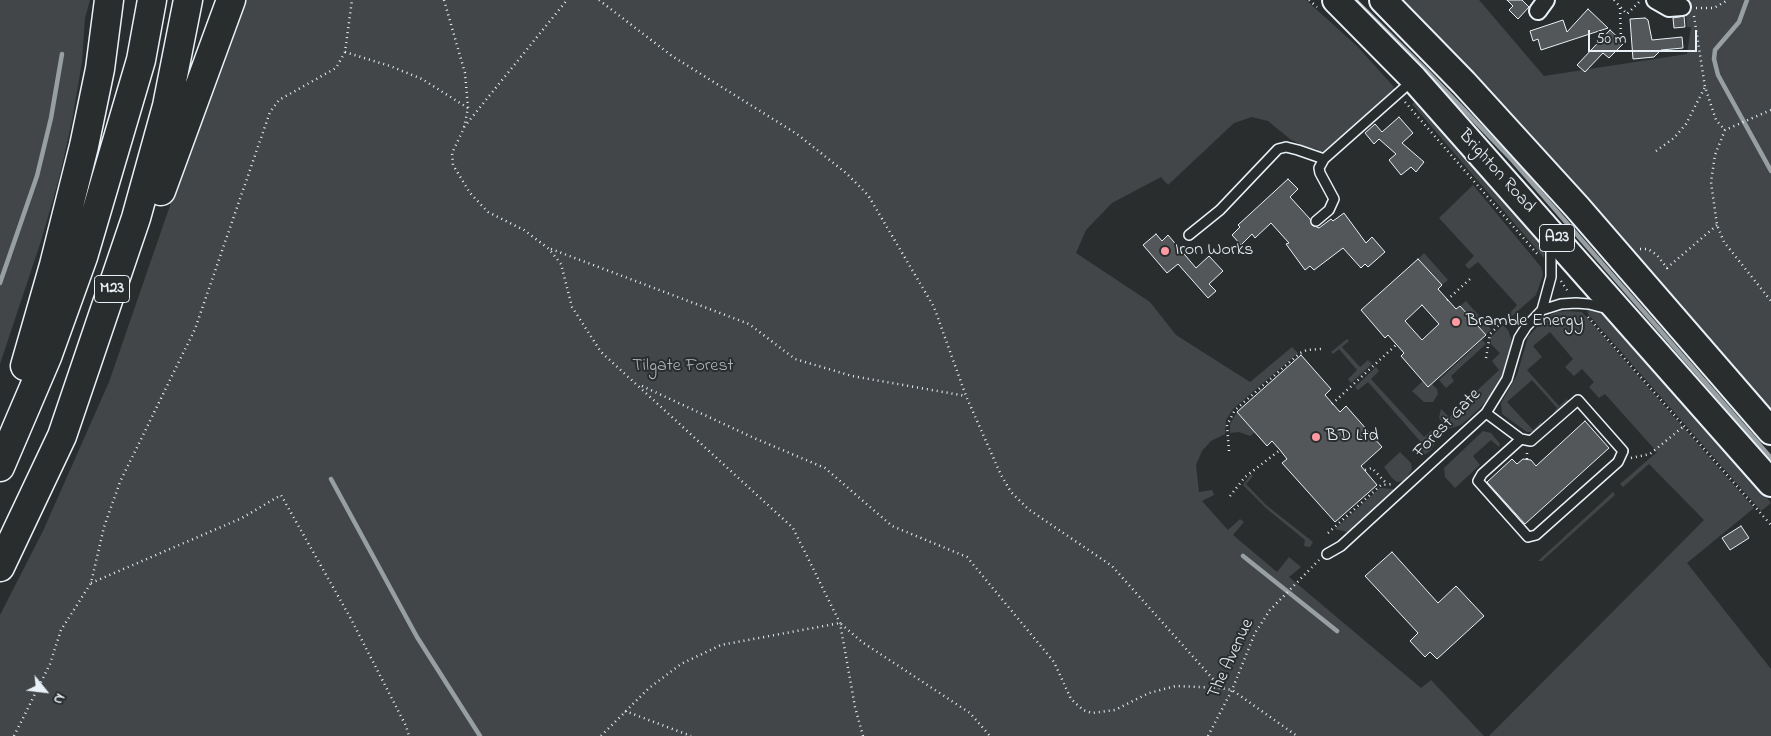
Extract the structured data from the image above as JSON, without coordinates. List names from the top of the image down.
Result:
{
  "streets": {
    "highway": ["M23"],
    "main road": ["Brighton Road", "A23"],
    "lane": ["Forest Gate"],
    "path": ["The Avenue"]
  },
  "crossings": [
    ["Forest Gate", "The Avenue"]
  ],
  "parks": ["Tilgate Forest"],
  "places": ["Iron Works", "Bramble Energy", "BD Ltd"],
  "scale_bar": "50 m",
  "north": "bottom right"
}
